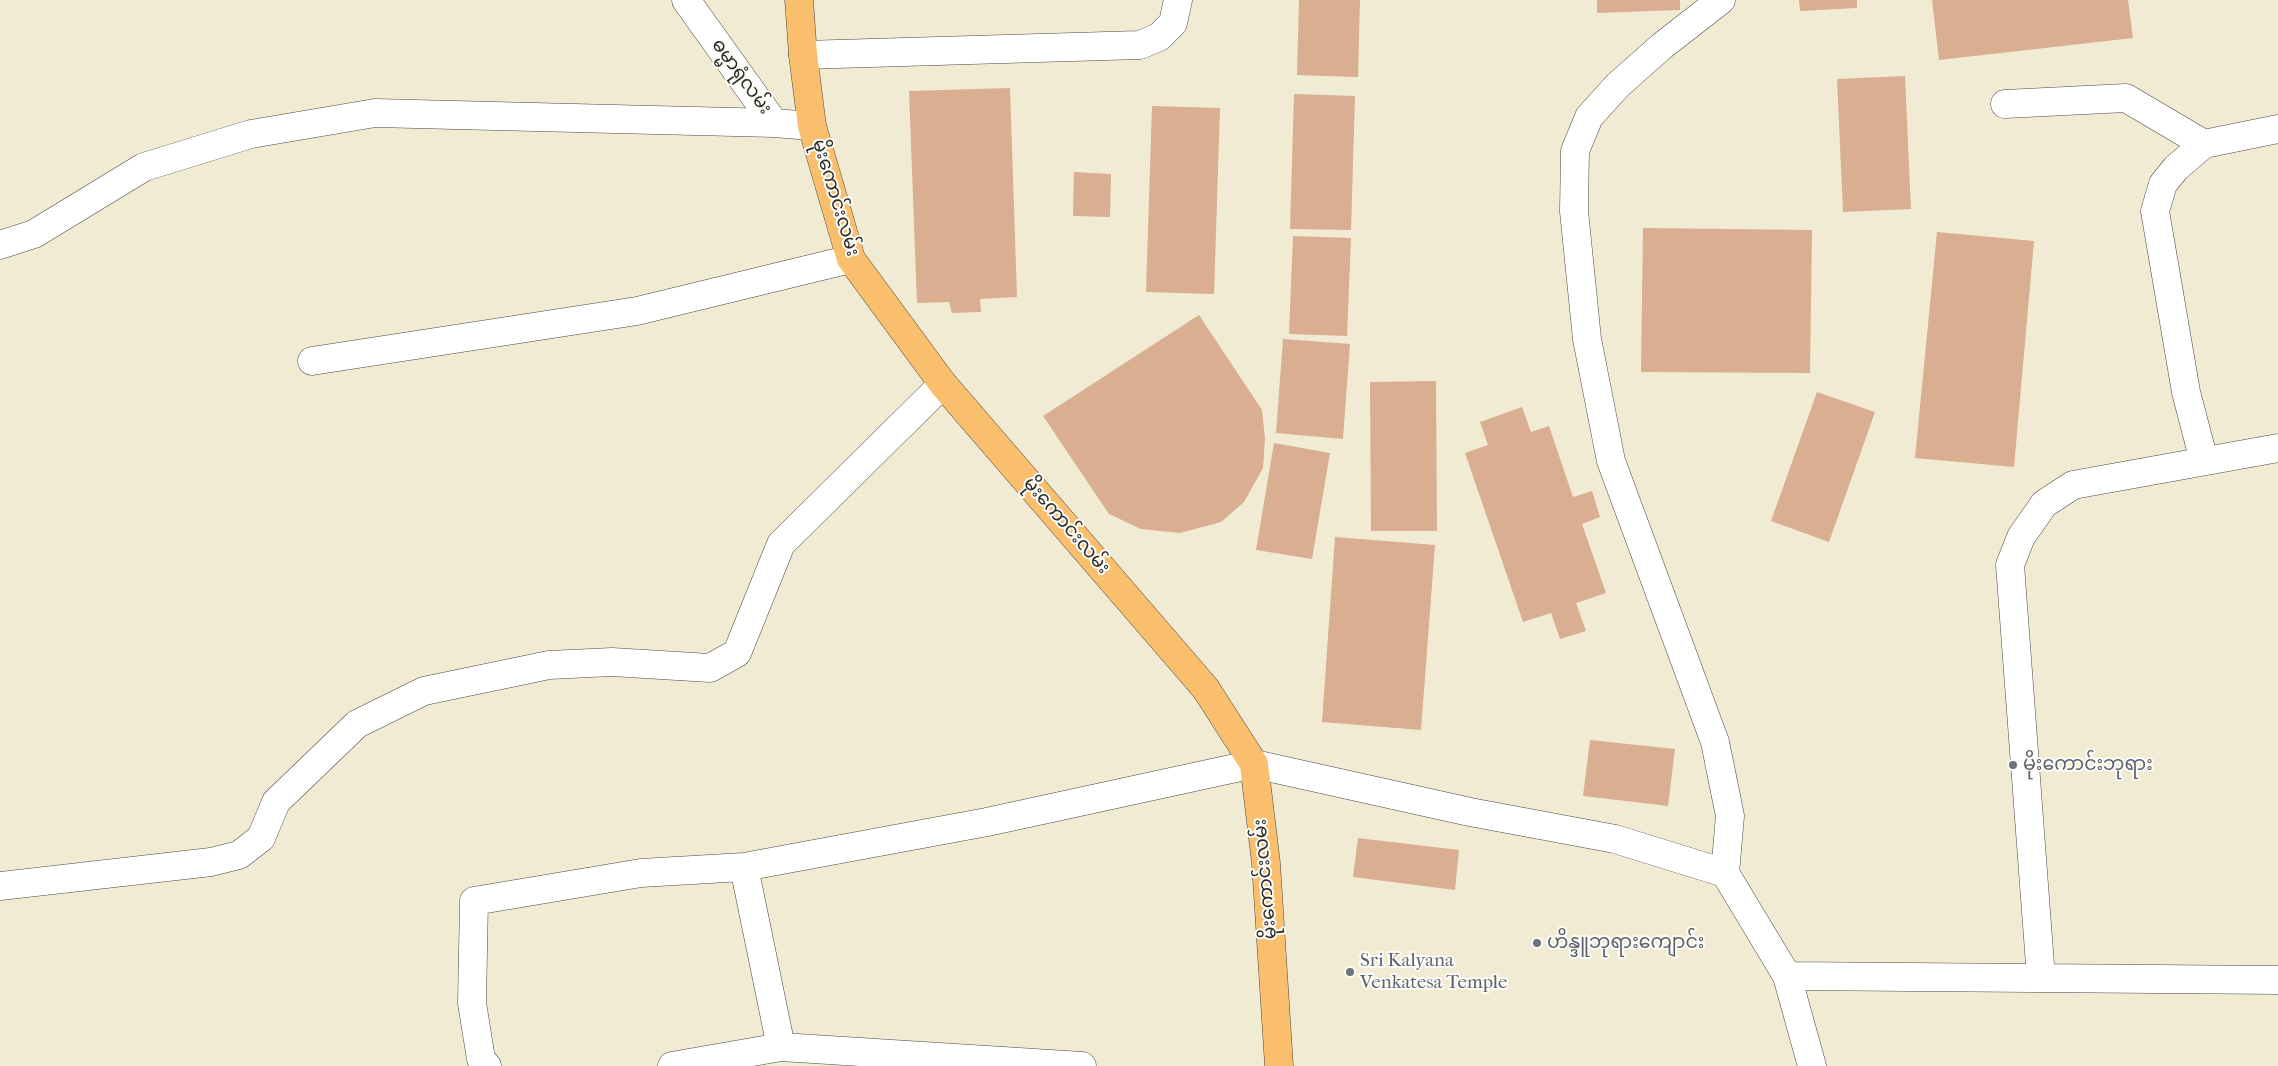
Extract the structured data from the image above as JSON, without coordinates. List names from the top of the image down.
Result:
{
  "streets": {
    "main road": ["မိုးကောင်းလမ်း"],
    "street": ["ဓမ္မာရုံလမ်း"]
  },
  "crossings": [
    ["ဓမ္မာရုံလမ်း", "မိုးကောင်းလမ်း"]
  ],
  "places": ["မိုးကောင်းဘုရား", "ဟိန္ဒူဘုရားကျောင်း", "Sri Kalyana Venkatesa Temple"]
}
